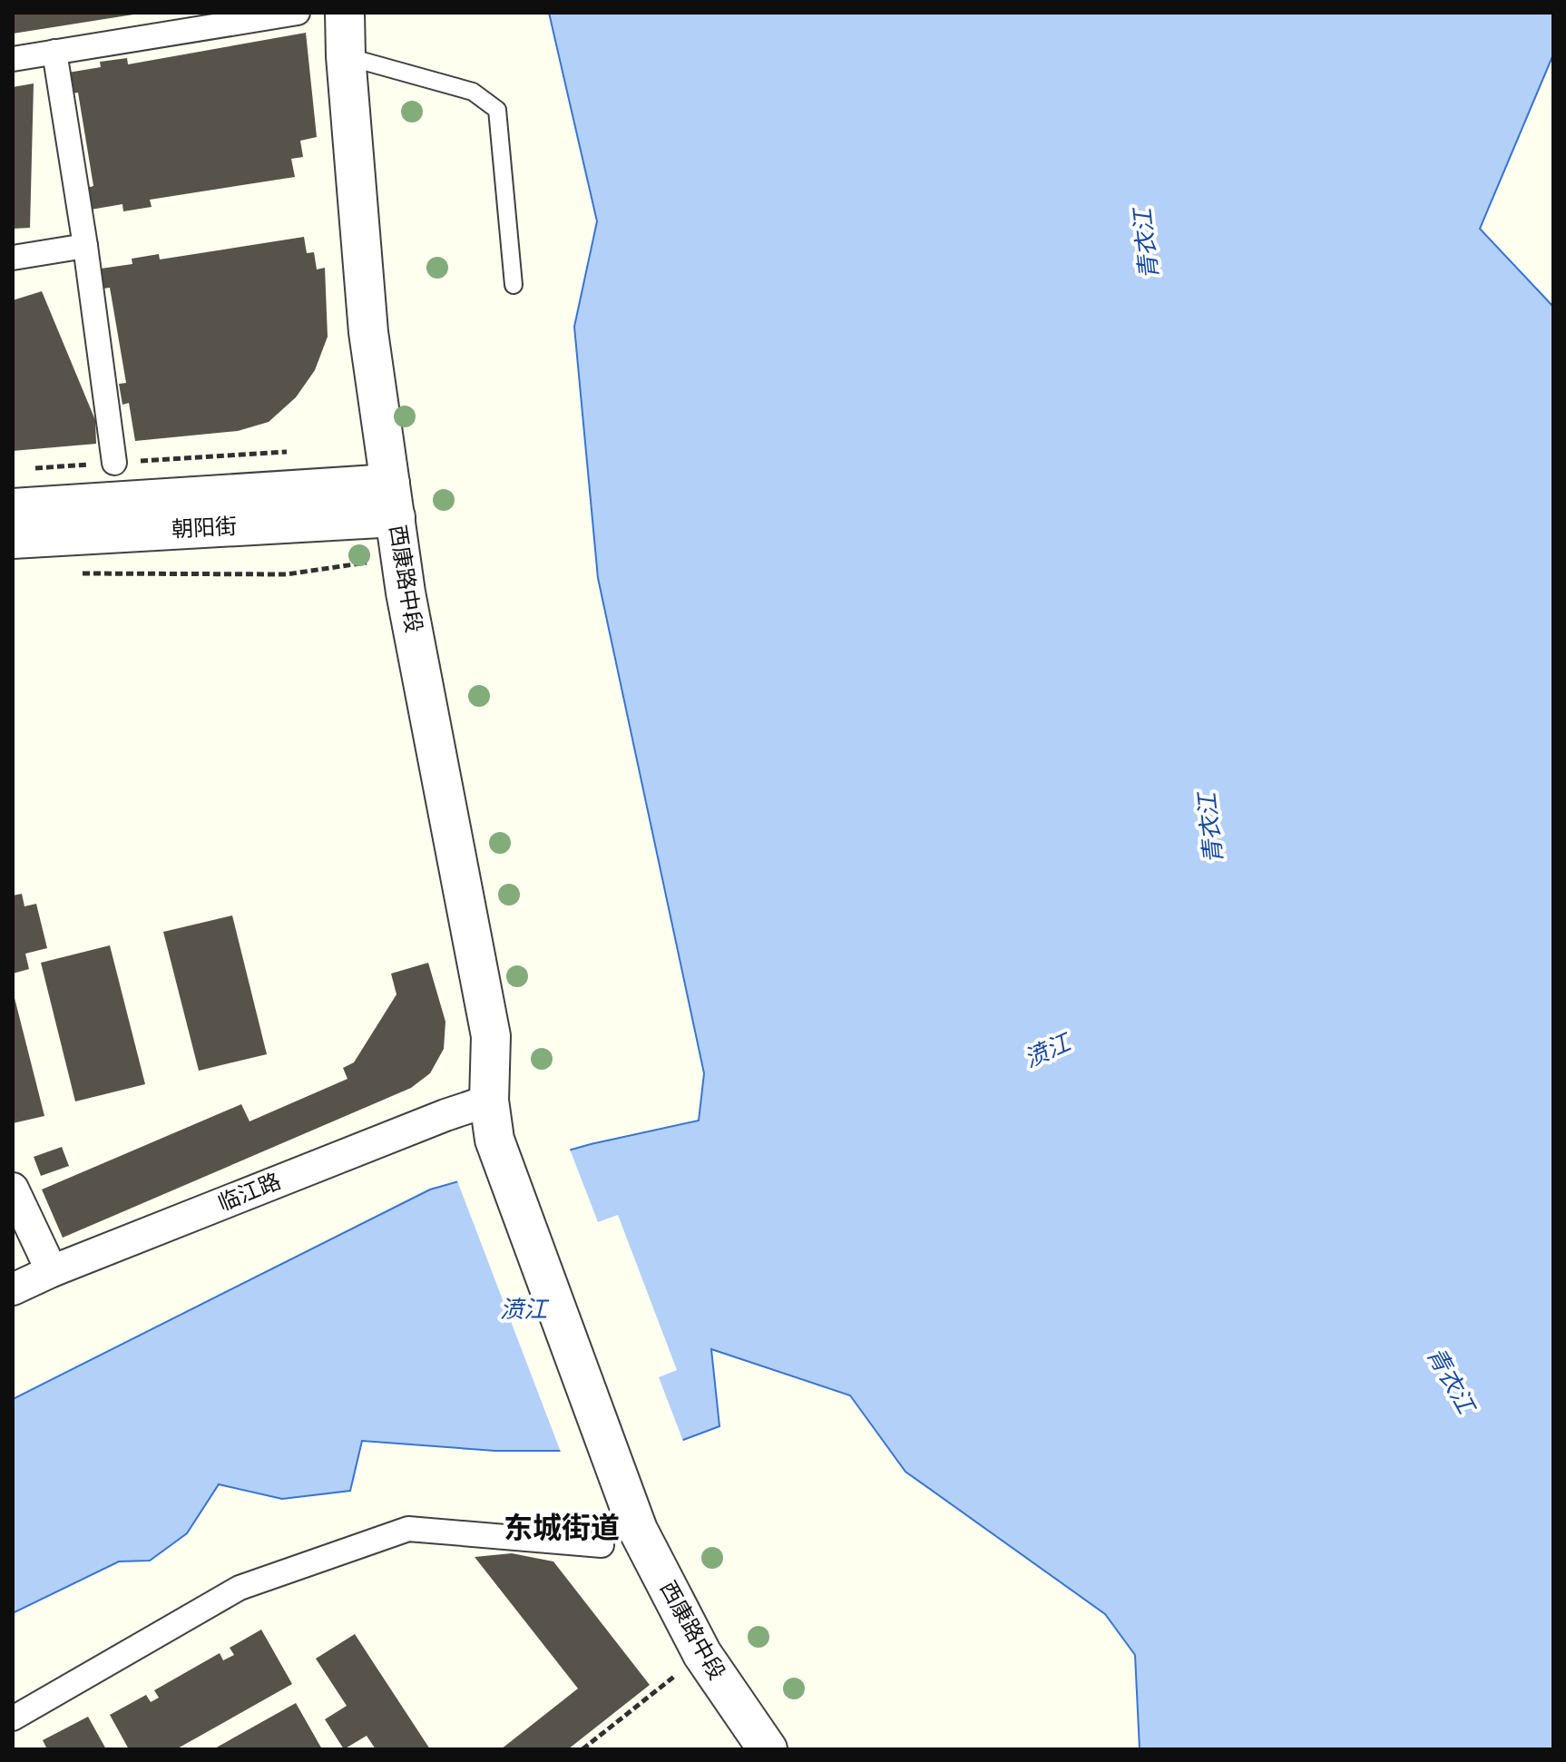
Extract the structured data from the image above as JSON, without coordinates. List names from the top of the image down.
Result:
{
  "streets": {
    "street": ["朝阳街", "西康路中段", "临江路"]
  },
  "crossings": [
    ["朝阳街", "西康路中段"],
    ["西康路中段", "临江路"]
  ],
  "districts": ["东城街道"],
  "water": ["青衣江", "𣸣江"]
}
